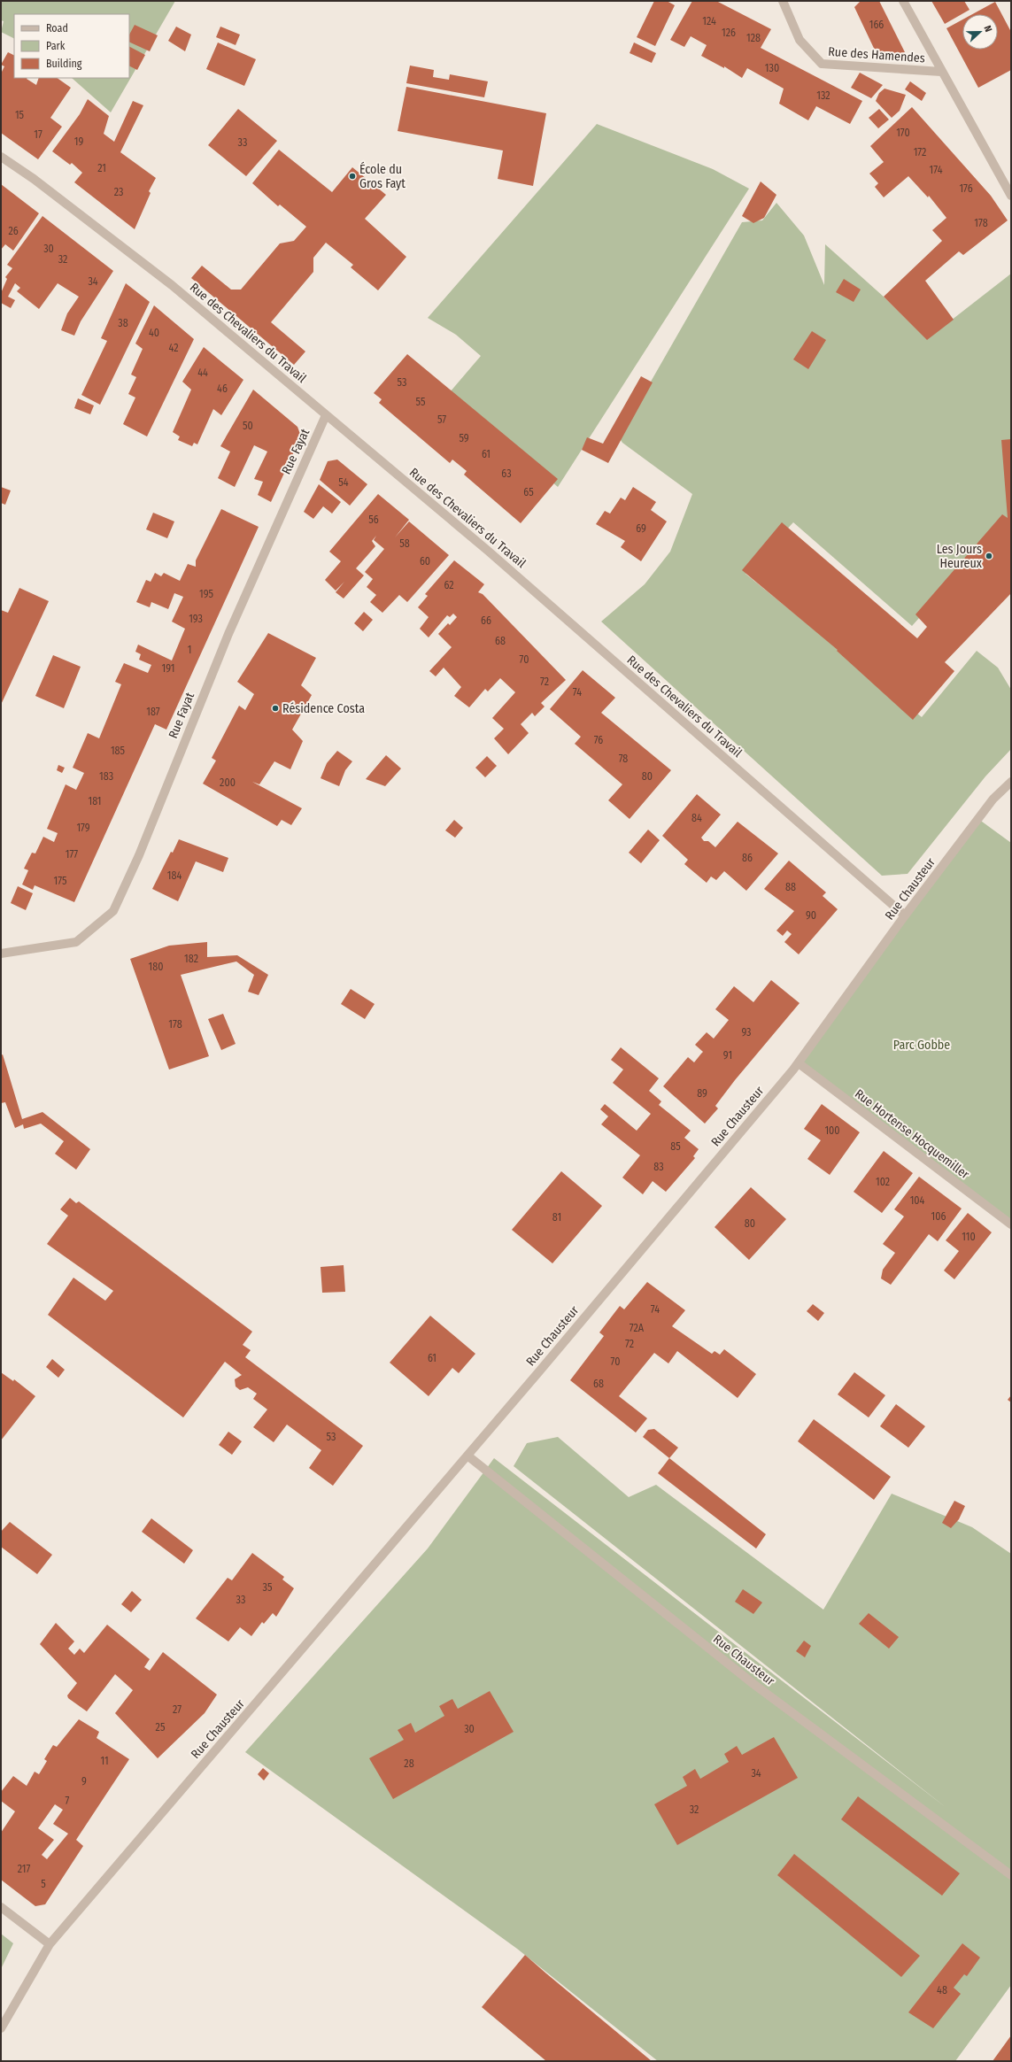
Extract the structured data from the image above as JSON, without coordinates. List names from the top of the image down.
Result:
{
  "streets": {
    "street": [
      "Rue des Hamendes",
      "Rue des Chevaliers du Travail",
      "Rue Fayat",
      "Rue Chausteur",
      "Rue Hortense Hocquemiller"
    ]
  },
  "crossings": [
    ["Rue des Chevaliers du Travail", "Rue Fayat"],
    ["Rue des Chevaliers du Travail", "Rue Chausteur"],
    ["Rue Chausteur", "Rue Hortense Hocquemiller"]
  ],
  "parks": ["Parc Gobbe"],
  "places": ["École du Gros Fayt", "Les Jours Heureux", "Résidence Costa"],
  "house_numbers": [
    "124",
    "166",
    "126",
    "128",
    "130",
    "132",
    "15",
    "170",
    "17",
    "19",
    "33",
    "172",
    "21",
    "174",
    "176",
    "23",
    "178",
    "26",
    "30",
    "32",
    "34",
    "38",
    "40",
    "42",
    "44",
    "53",
    "46",
    "55",
    "57",
    "50",
    "59",
    "61",
    "63",
    "54",
    "65",
    "56",
    "69",
    "58",
    "60",
    "62",
    "195",
    "193",
    "66",
    "68",
    "1",
    "70",
    "191",
    "72",
    "74",
    "187",
    "76",
    "185",
    "78",
    "183",
    "80",
    "200",
    "181",
    "84",
    "179",
    "177",
    "86",
    "184",
    "175",
    "88",
    "90",
    "182",
    "180",
    "178",
    "93",
    "91",
    "89",
    "100",
    "85",
    "83",
    "102",
    "104",
    "106",
    "81",
    "80",
    "110",
    "74",
    "72A",
    "72",
    "61",
    "70",
    "68",
    "53",
    "35",
    "33",
    "27",
    "25",
    "30",
    "11",
    "28",
    "34",
    "9",
    "7",
    "32",
    "217",
    "5",
    "48"
  ],
  "legend": ["Road", "Park", "Building"],
  "north": "right"
}
